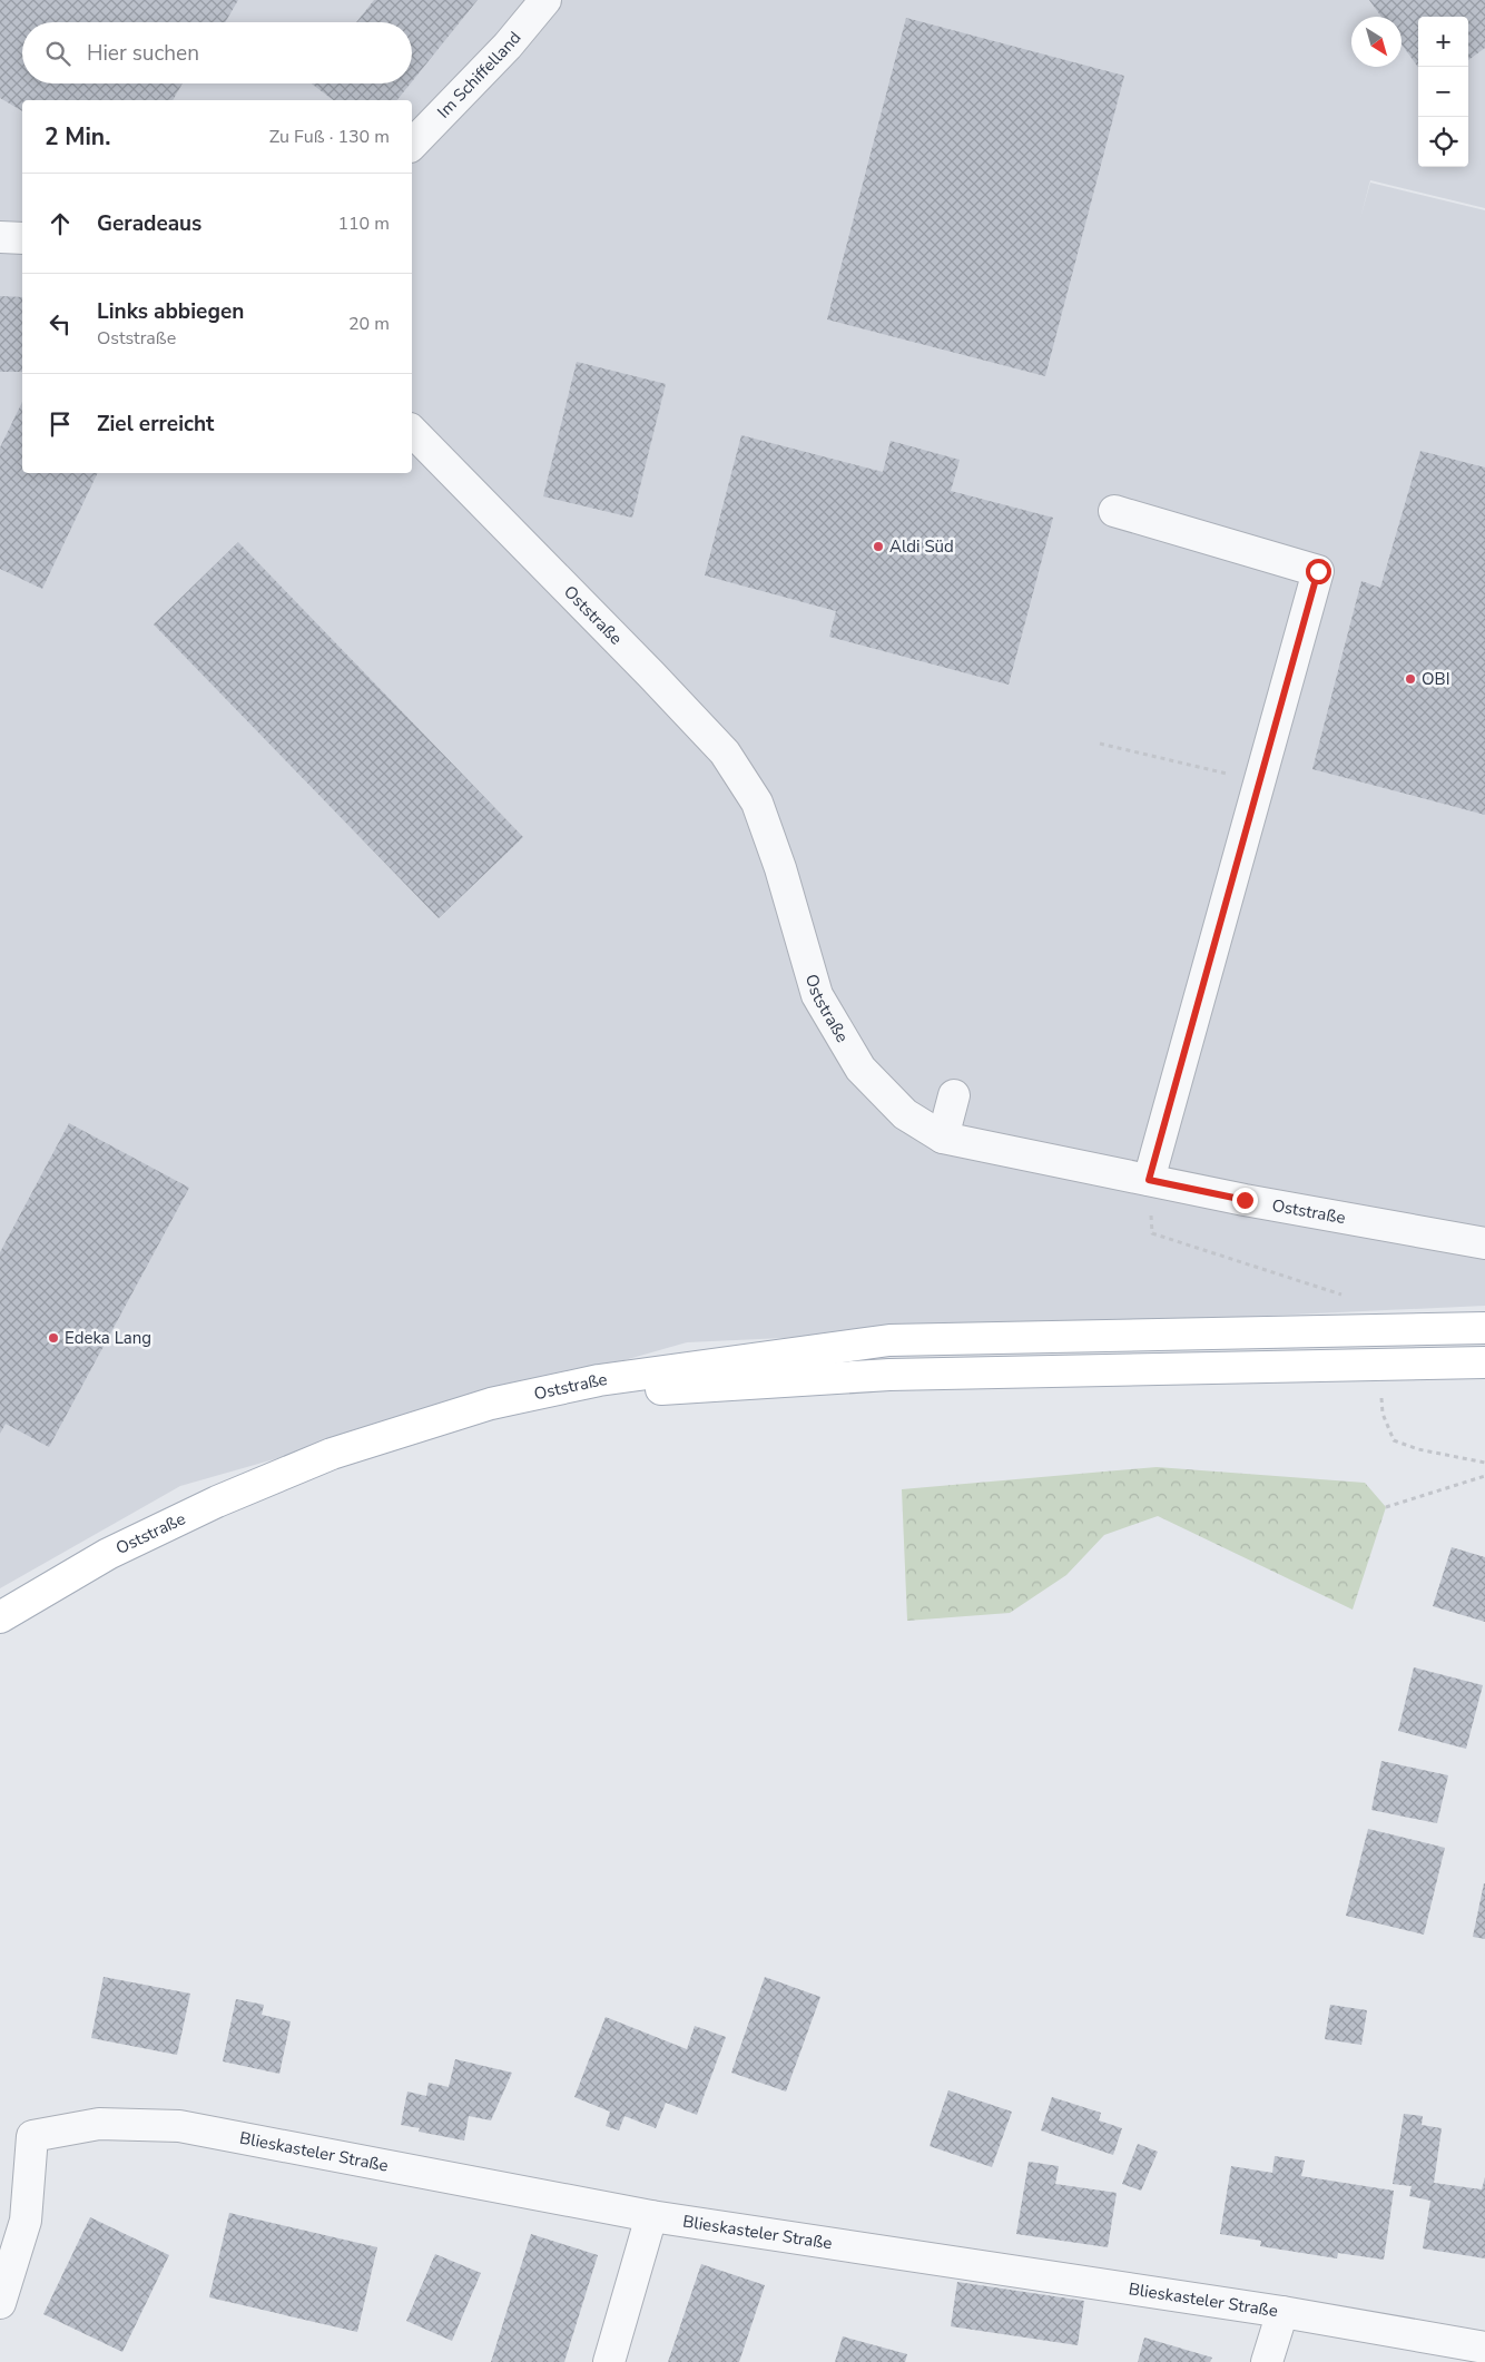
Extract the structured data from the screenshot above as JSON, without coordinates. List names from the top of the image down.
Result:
{
  "streets": {
    "main road": ["Oststraße"],
    "street": ["Im Schiffelland", "Blieskasteler Straße"]
  },
  "places": ["Aldi Süd", "OBI", "Edeka Lang"],
  "north": "bottom right",
  "page": {
    "map_buttons": ["+", "−"],
    "search": "Hier suchen",
    "heading": ["2 Min.", "Zu Fuß · 130 m"],
    "list": [
      ["Geradeaus", "110 m"],
      ["Links abbiegen", "Oststraße", "20 m"],
      "Ziel erreicht"
    ]
  }
}
